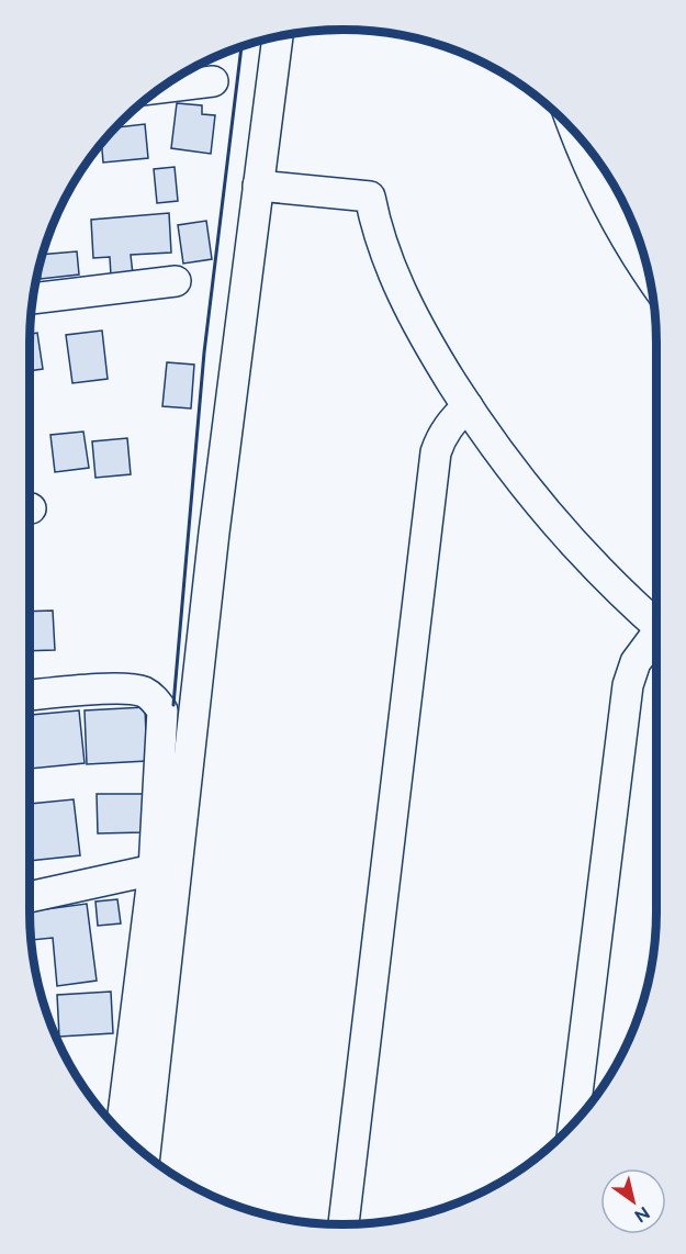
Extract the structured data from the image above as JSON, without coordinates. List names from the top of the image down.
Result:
{
  "north": "bottom right"
}
